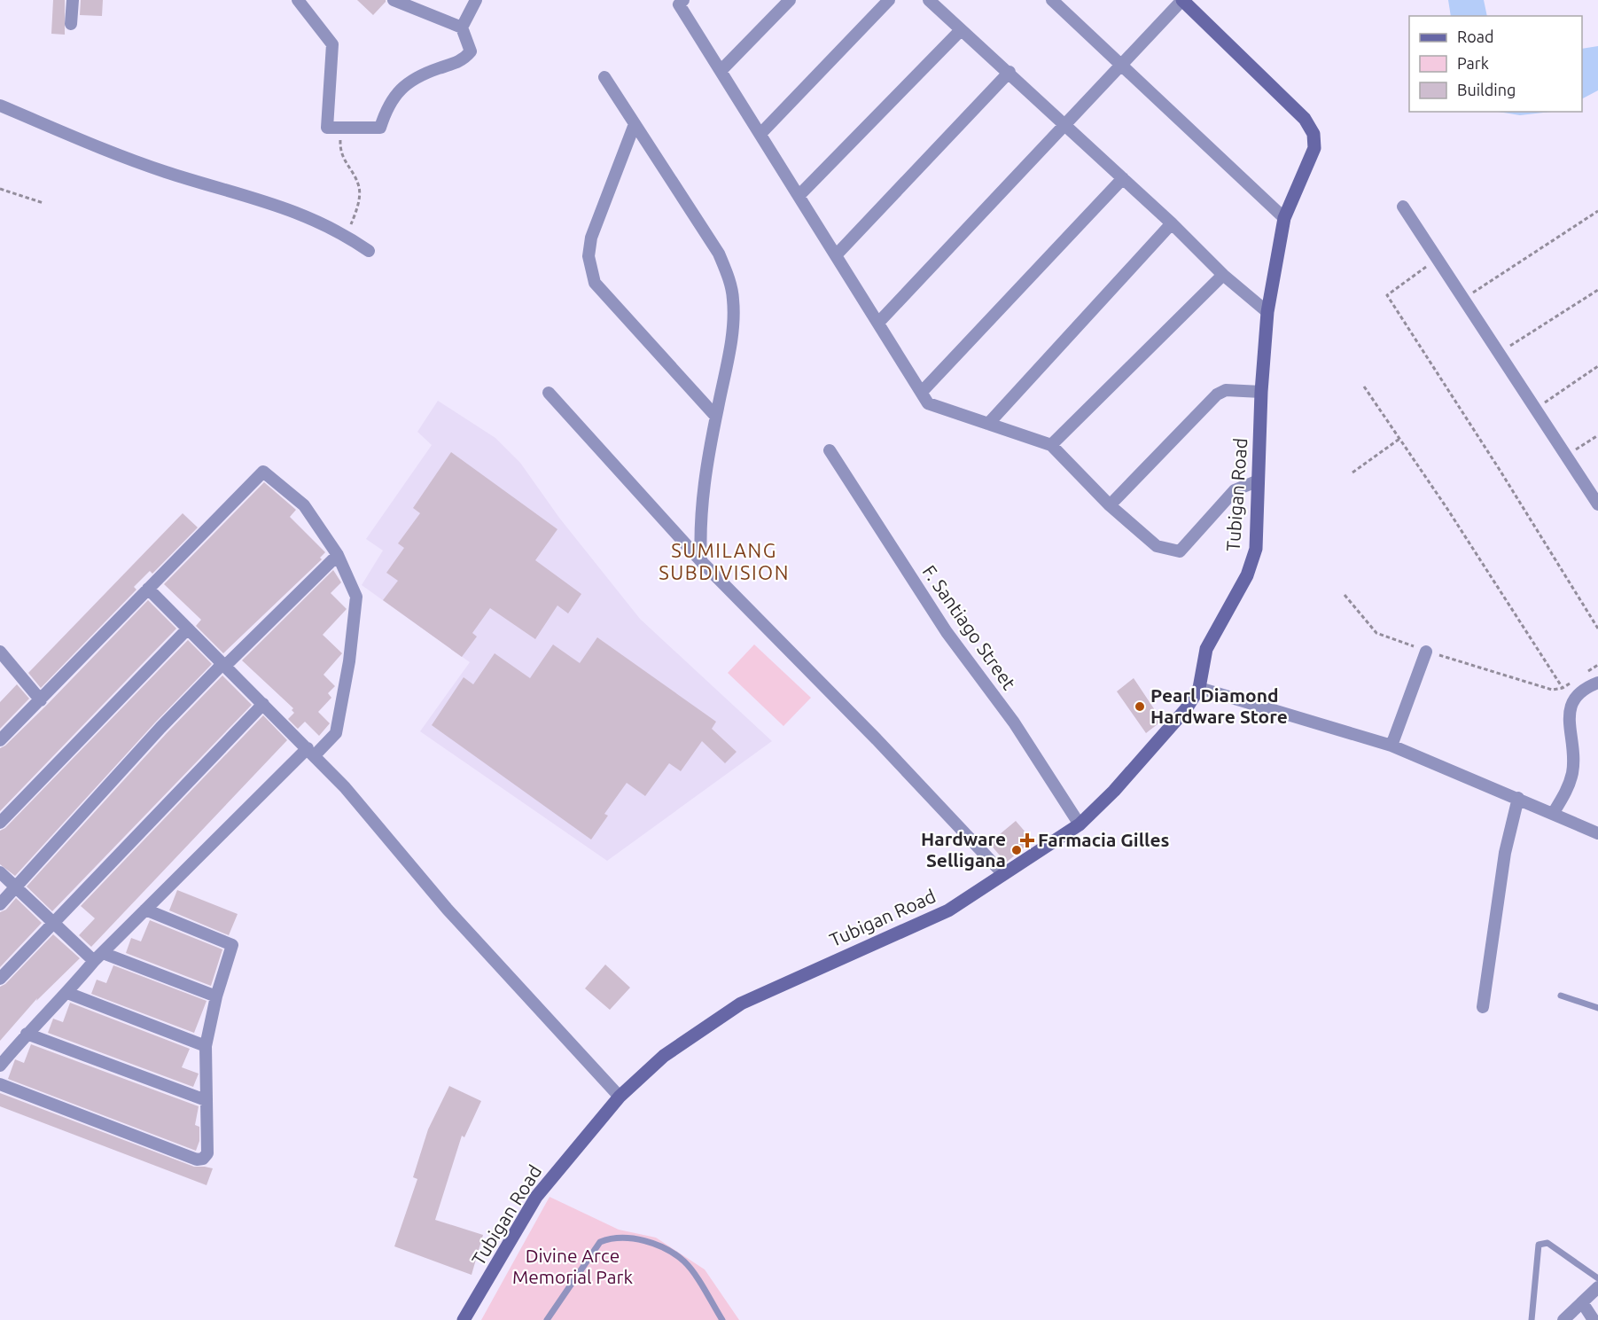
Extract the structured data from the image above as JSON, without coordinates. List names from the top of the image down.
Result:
{
  "streets": {
    "street": ["Tubigan Road", "F. Santiago Street"]
  },
  "crossings": [
    ["Tubigan Road", "F. Santiago Street"]
  ],
  "districts": ["SUMILANG SUBDIVISION"],
  "parks": ["Divine Arce Memorial Park"],
  "places": {
    "other": ["Pearl Diamond Hardware Store", "Hardware Selligana"],
    "health": ["Farmacia Gilles"]
  },
  "legend": ["Road", "Park", "Building"]
}
